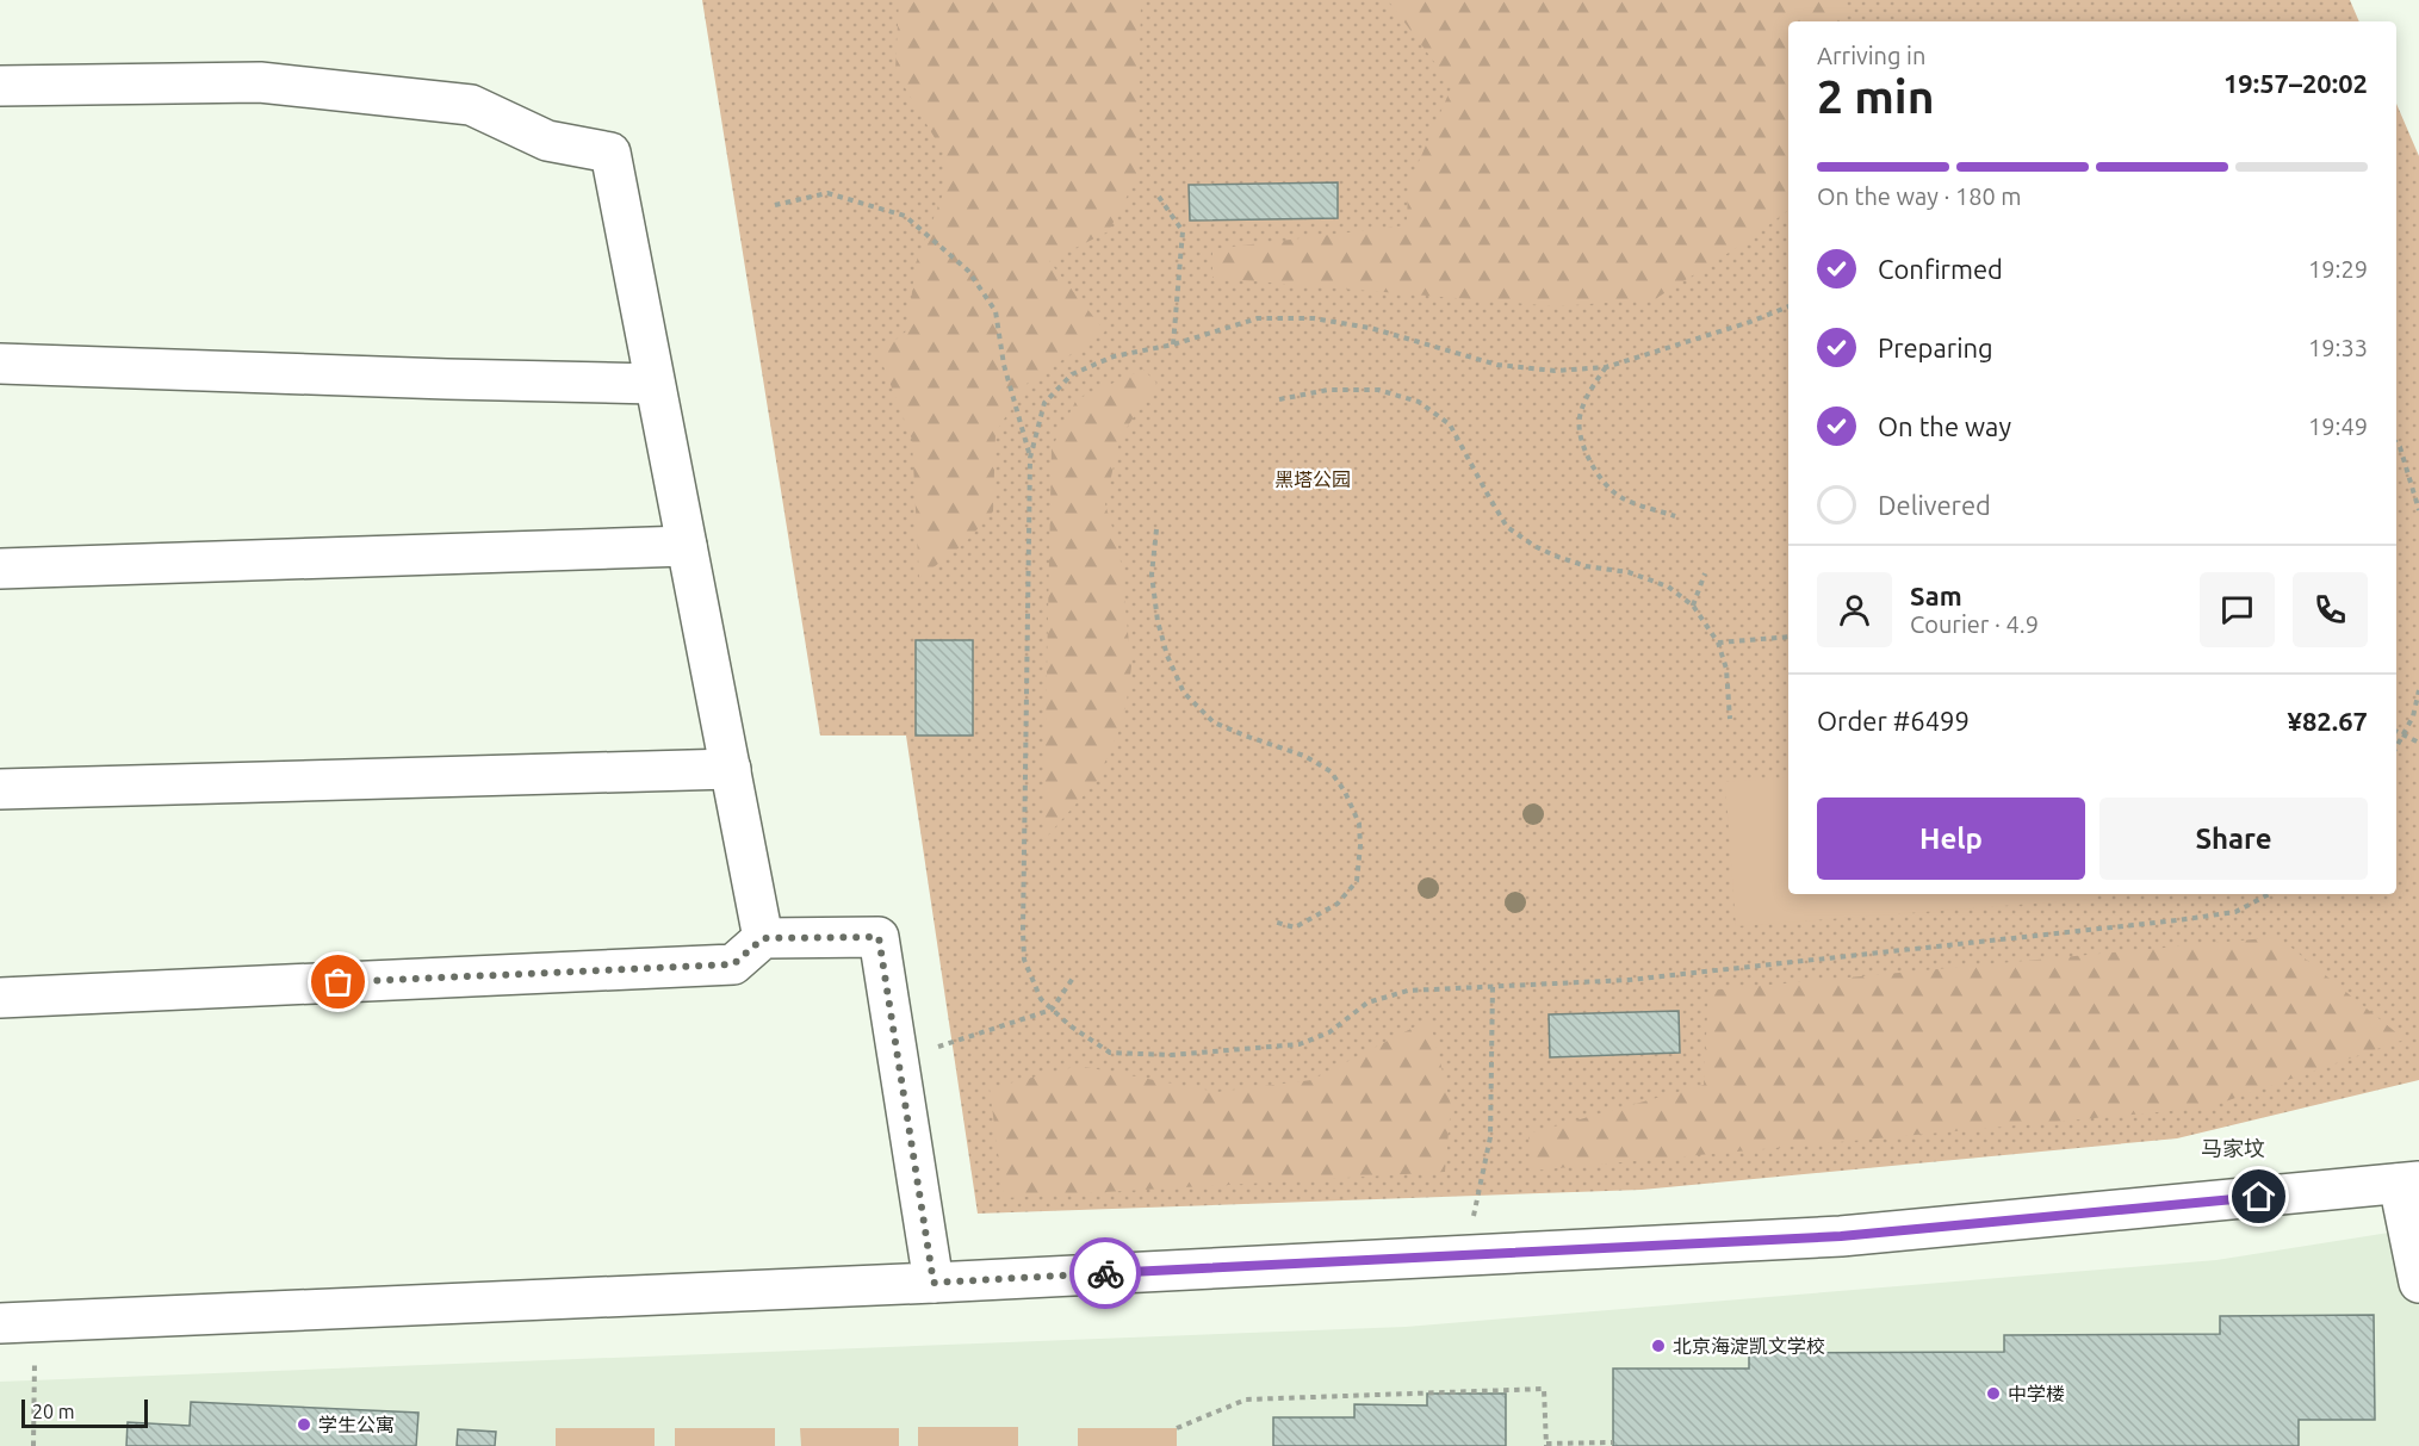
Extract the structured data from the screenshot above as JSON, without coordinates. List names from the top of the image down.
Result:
{
  "districts": ["马家坟"],
  "parks": ["黑塔公园"],
  "places": ["北京海淀凯文学校", "中学楼", "学生公寓"],
  "scale_bar": "20 m",
  "page": {
    "heading": ["2 min", "Arriving in", "19:57–20:02"],
    "panel": [
      "Sam",
      "Courier · 4.9",
      "Order #6499",
      "¥82.67"
    ],
    "bar": "On the way · 180 m",
    "list": [
      ["Confirmed", "19:29"],
      ["Preparing", "19:33"],
      ["On the way", "19:49"],
      "Delivered"
    ],
    "buttons": ["Help", "Share"],
    "scale": "20 m"
  }
}
